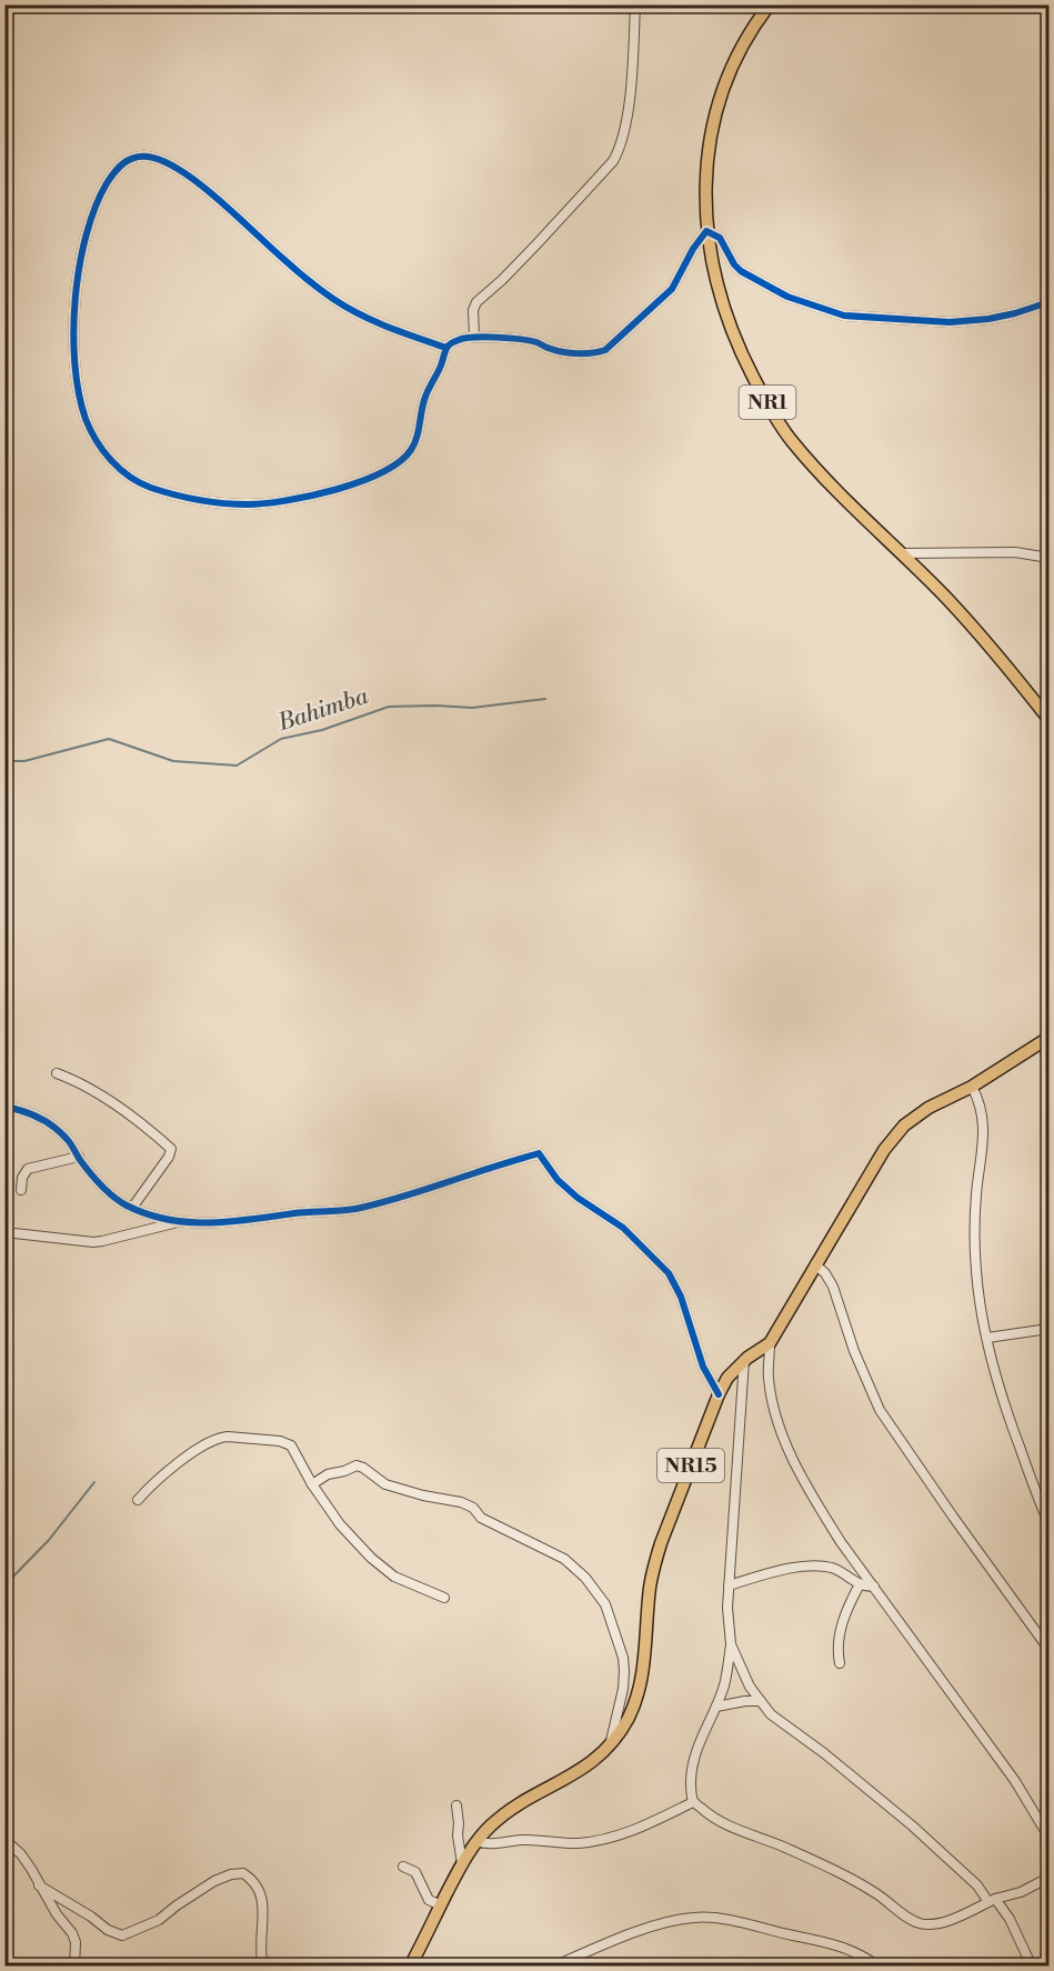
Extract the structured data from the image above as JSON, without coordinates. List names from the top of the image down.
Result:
{
  "streets": {
    "highway": ["NR1", "NR15"]
  },
  "water": ["Bahimba"]
}
